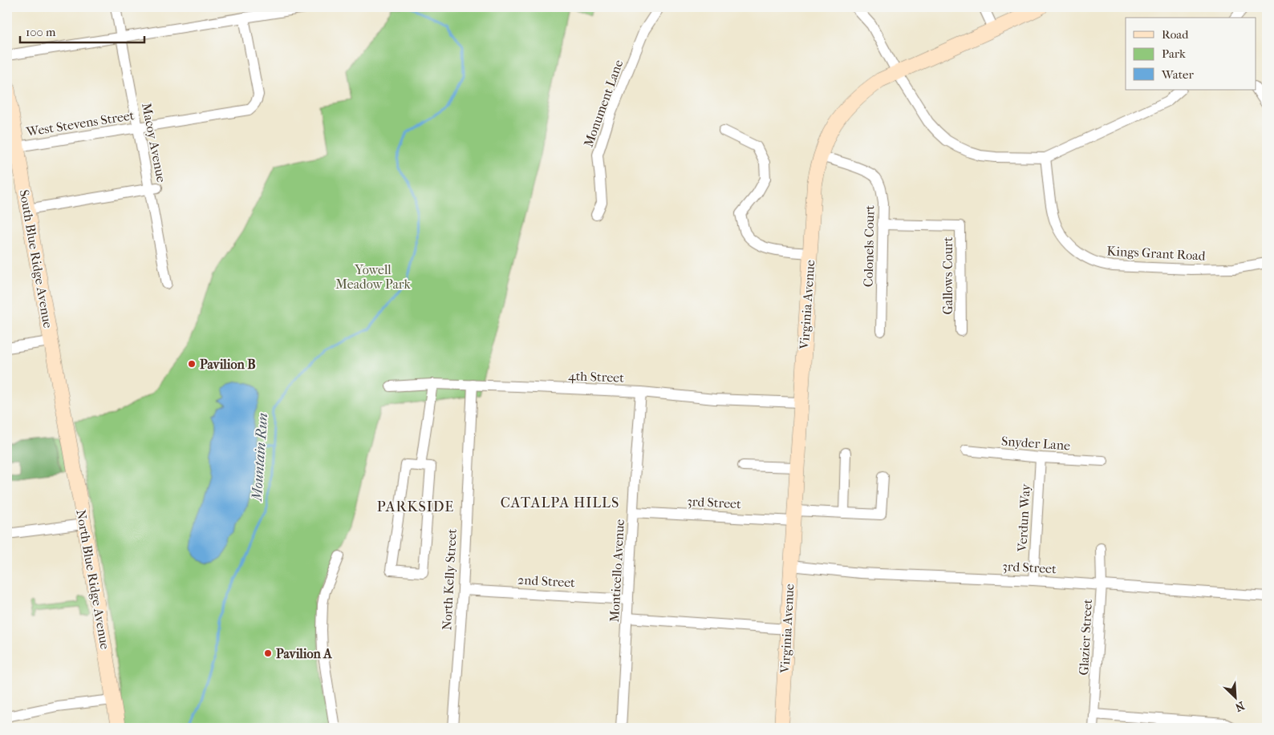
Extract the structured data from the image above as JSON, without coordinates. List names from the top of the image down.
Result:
{
  "streets": {
    "street": [
      "Monument Lane",
      "West Stevens Street",
      "Macoy Avenue",
      "Colonels Court",
      "Kings Grant Road",
      "South Blue Ridge Avenue",
      "Gallows Court",
      "Virginia Avenue",
      "4th Street",
      "Snyder Lane",
      "3rd Street",
      "Verdun Way",
      "Monticello Avenue",
      "North Blue Ridge Avenue",
      "North Kelly Street",
      "2nd Street",
      "Glazier Street"
    ]
  },
  "crossings": [
    ["West Stevens Street", "Macoy Avenue"],
    ["West Stevens Street", "South Blue Ridge Avenue"],
    ["Colonels Court", "Gallows Court"],
    ["Colonels Court", "Virginia Avenue"],
    ["South Blue Ridge Avenue", "North Blue Ridge Avenue"],
    ["Virginia Avenue", "4th Street"],
    ["Virginia Avenue", "3rd Street"],
    ["4th Street", "Monticello Avenue"],
    ["4th Street", "North Kelly Street"],
    ["Snyder Lane", "Verdun Way"],
    ["3rd Street", "Verdun Way"],
    ["3rd Street", "Monticello Avenue"],
    ["3rd Street", "Glazier Street"],
    ["Monticello Avenue", "2nd Street"],
    ["North Kelly Street", "2nd Street"]
  ],
  "districts": ["CATALPA HILLS", "PARKSIDE"],
  "water": ["Mountain Run"],
  "parks": ["Yowell Meadow Park"],
  "places": ["Pavilion B", "Pavilion A"],
  "legend": ["Road", "Park", "Water"],
  "scale_bar": "100 m",
  "north": "bottom right"
}
